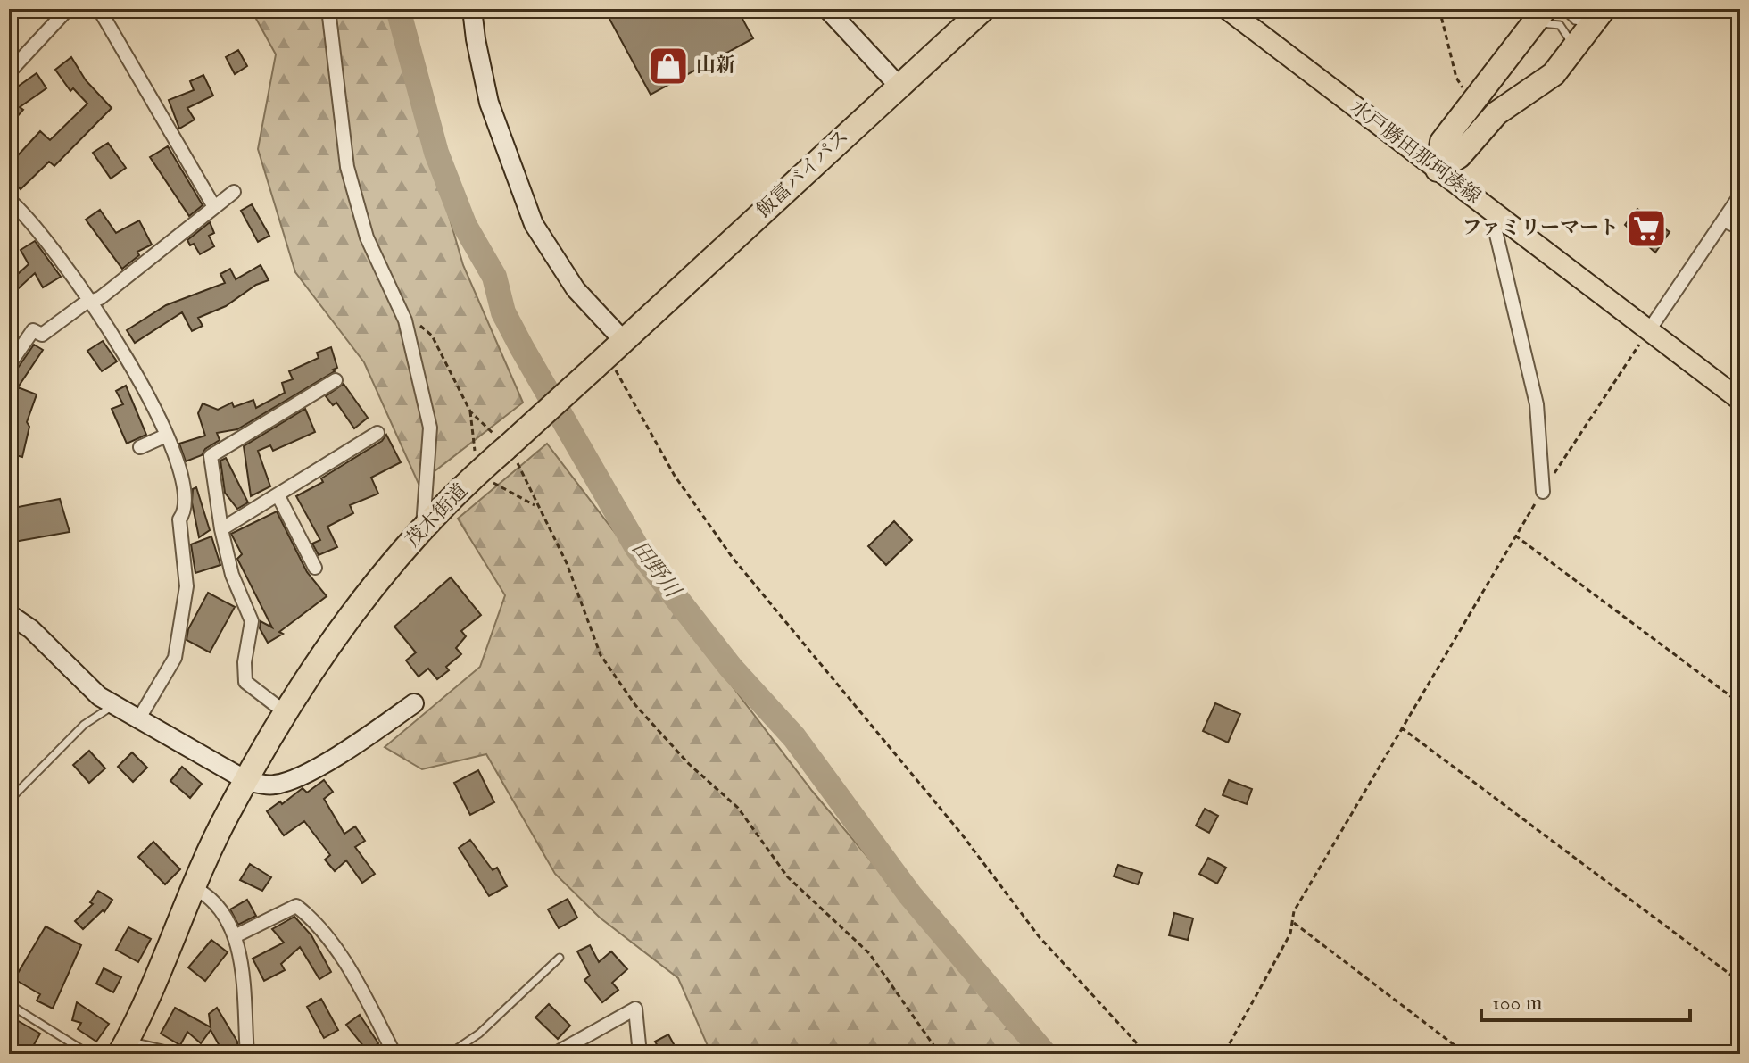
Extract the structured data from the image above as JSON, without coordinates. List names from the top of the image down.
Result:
{
  "streets": {
    "highway": ["飯富バイパス", "茂木街道"],
    "main road": ["水戸勝田那珂湊線"]
  },
  "crossings": [
    ["飯富バイパス", "茂木街道"]
  ],
  "water": ["田野川"],
  "places": {
    "shop": ["山新"],
    "supermarket": ["ファミリーマート"]
  },
  "scale_bar": "100 m"
}
